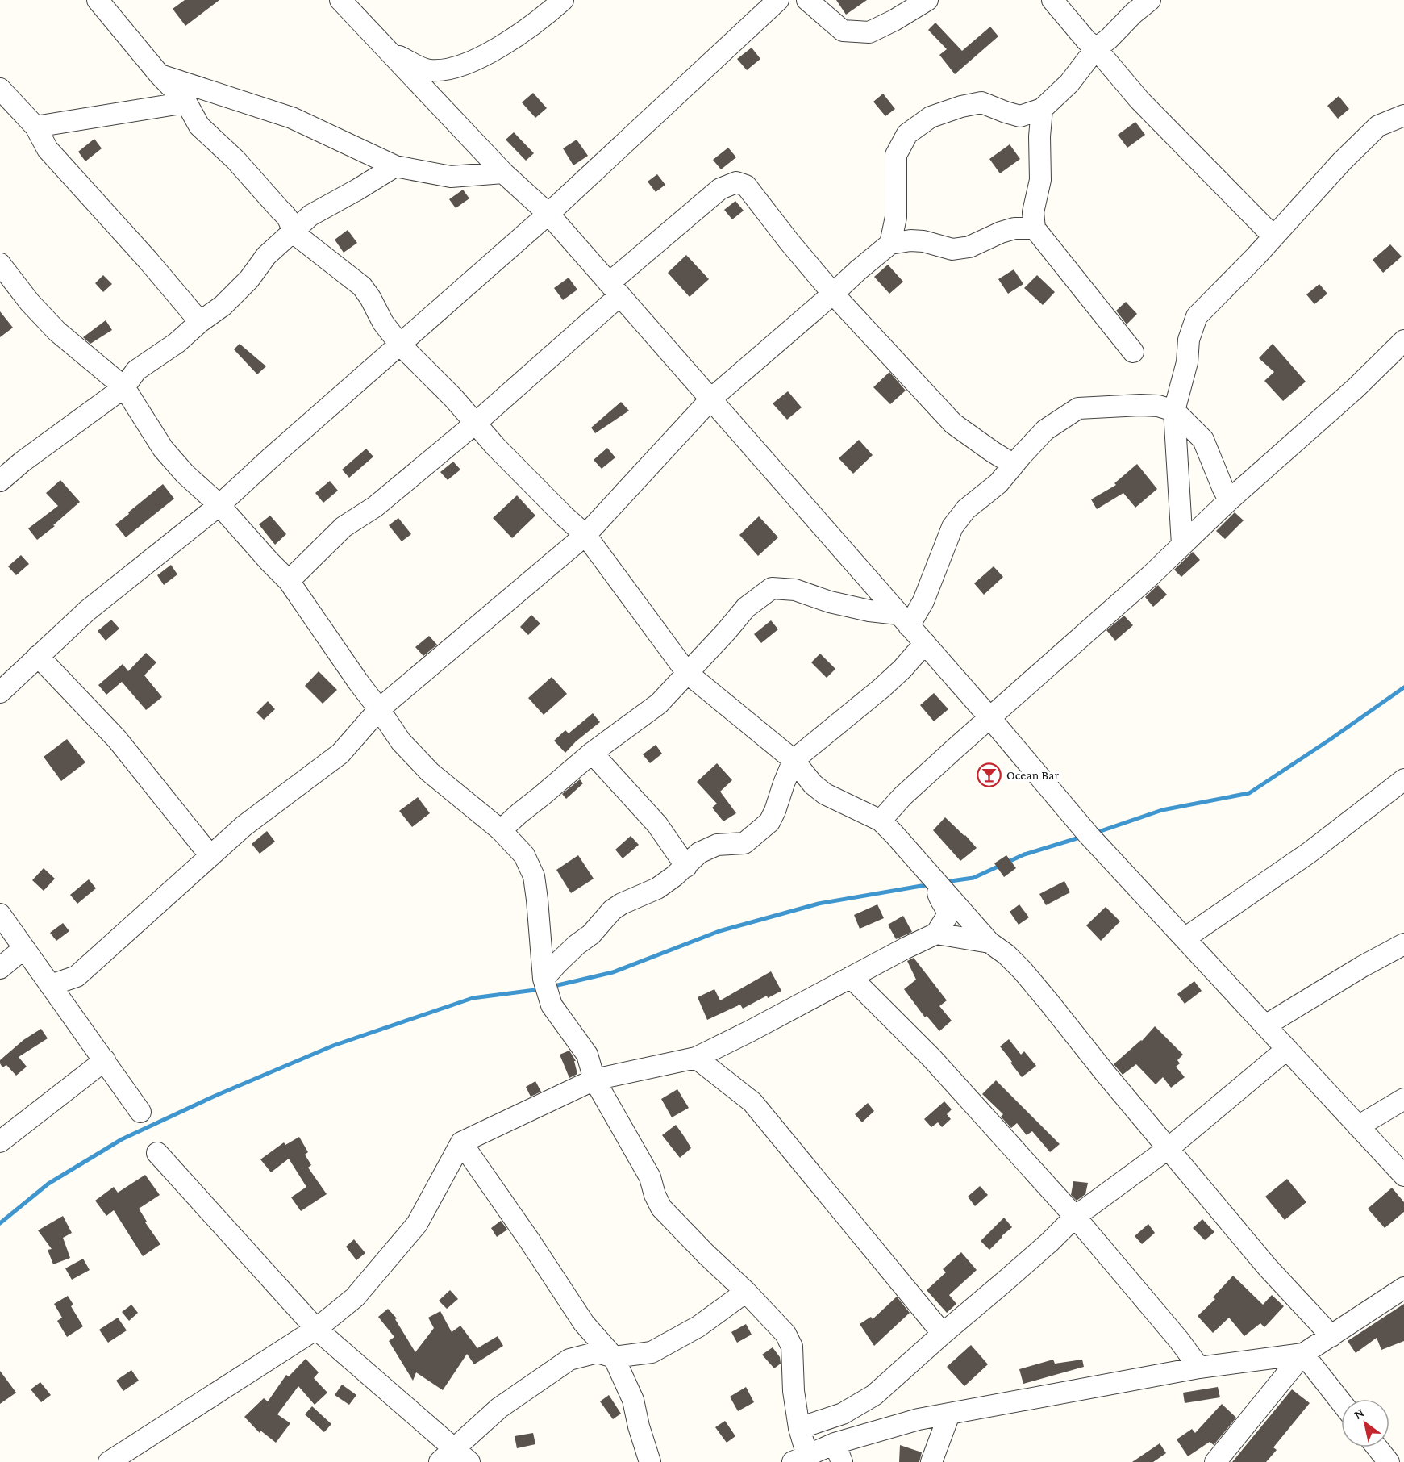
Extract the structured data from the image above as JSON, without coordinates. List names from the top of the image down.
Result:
{
  "places": {
    "bar": ["Ocean Bar"]
  },
  "north": "top left"
}
